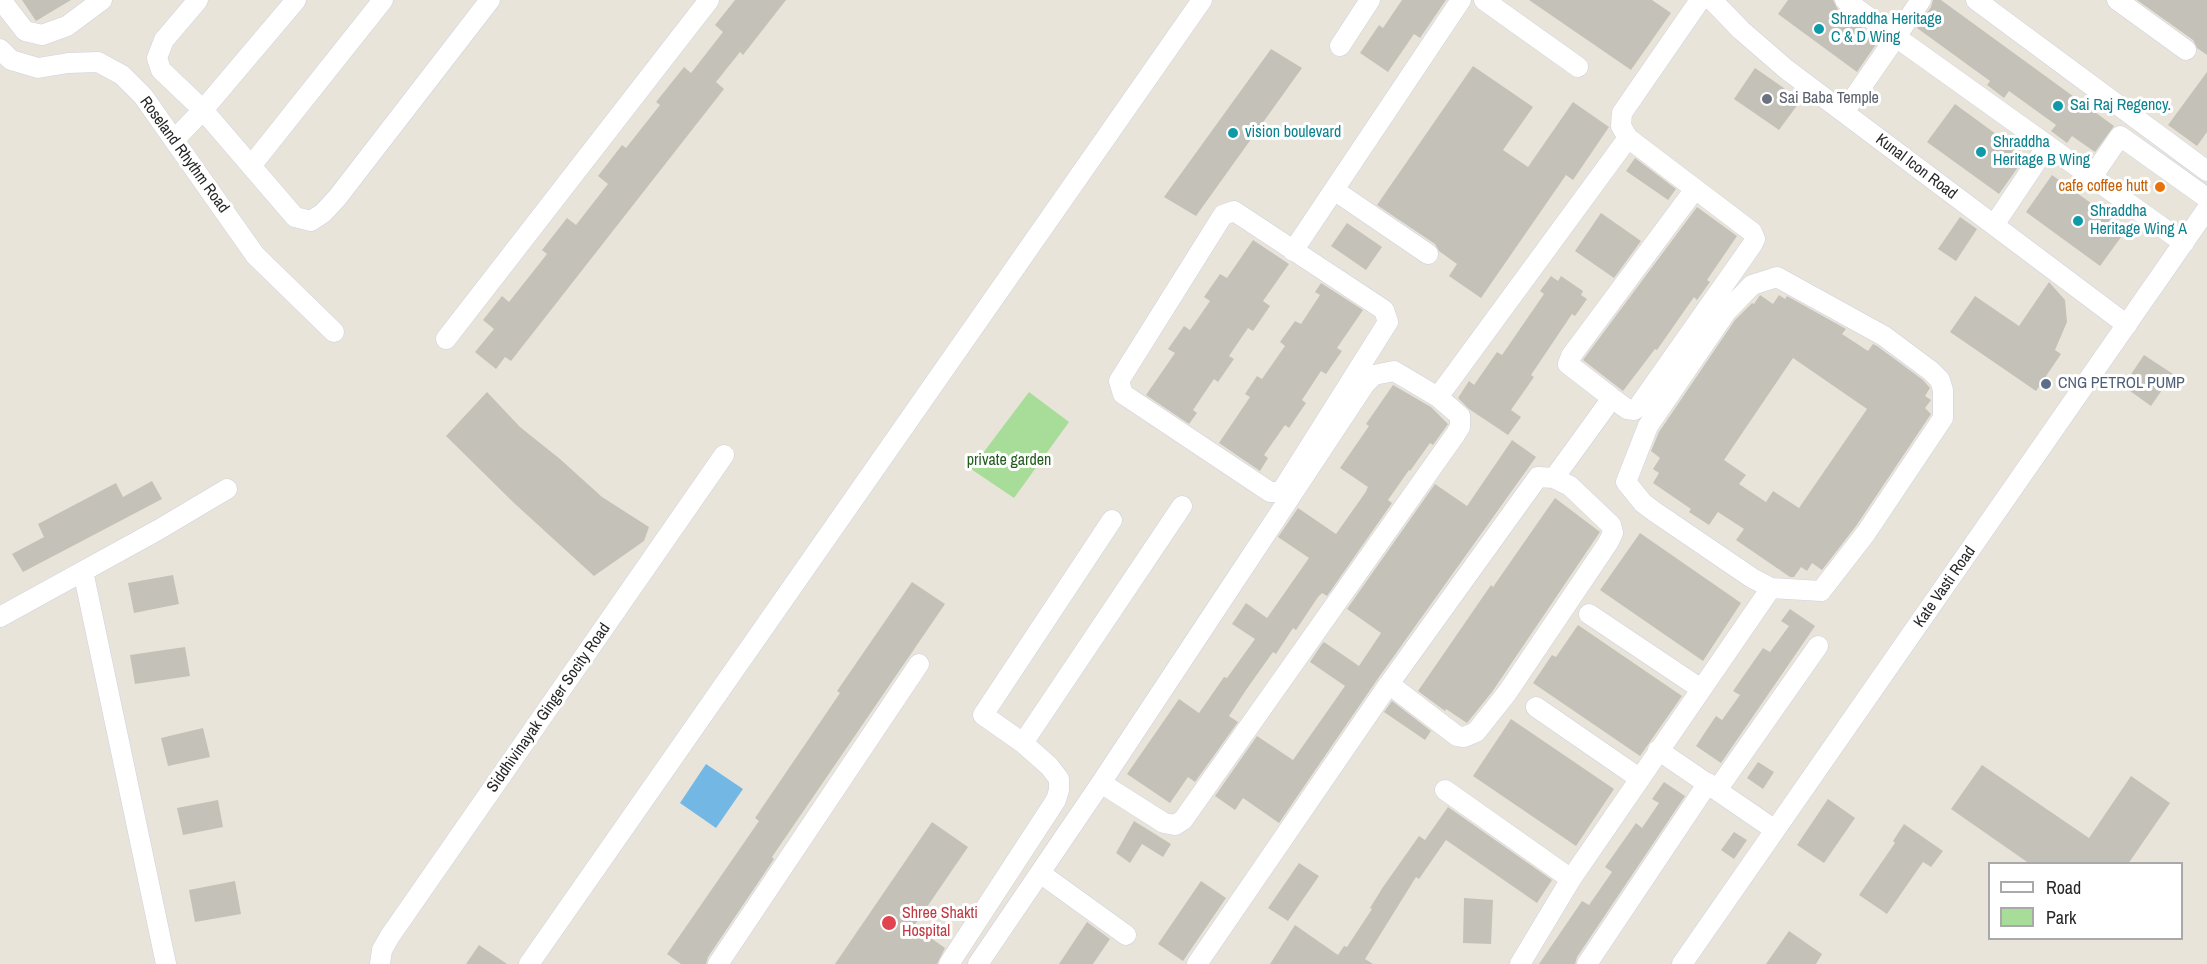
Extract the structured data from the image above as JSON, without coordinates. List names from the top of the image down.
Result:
{
  "streets": {
    "street": [
      "Roseland Rhythm Road",
      "Kunal Icon Road",
      "Kate Vasti Road",
      "Siddhivinayak Ginger Socity Road"
    ]
  },
  "crossings": [
    ["Kunal Icon Road", "Kate Vasti Road"]
  ],
  "parks": ["private garden"],
  "places": [
    "Shraddha Heritage C & D Wing",
    "Sai Baba Temple",
    "Sai Raj Regency.",
    "vision boulevard",
    "Shraddha Heritage B Wing",
    "cafe coffee hutt",
    "Shraddha Heritage Wing A",
    "CNG PETROL PUMP",
    "Shree Shakti Hospital"
  ],
  "legend": ["Road", "Park"]
}
